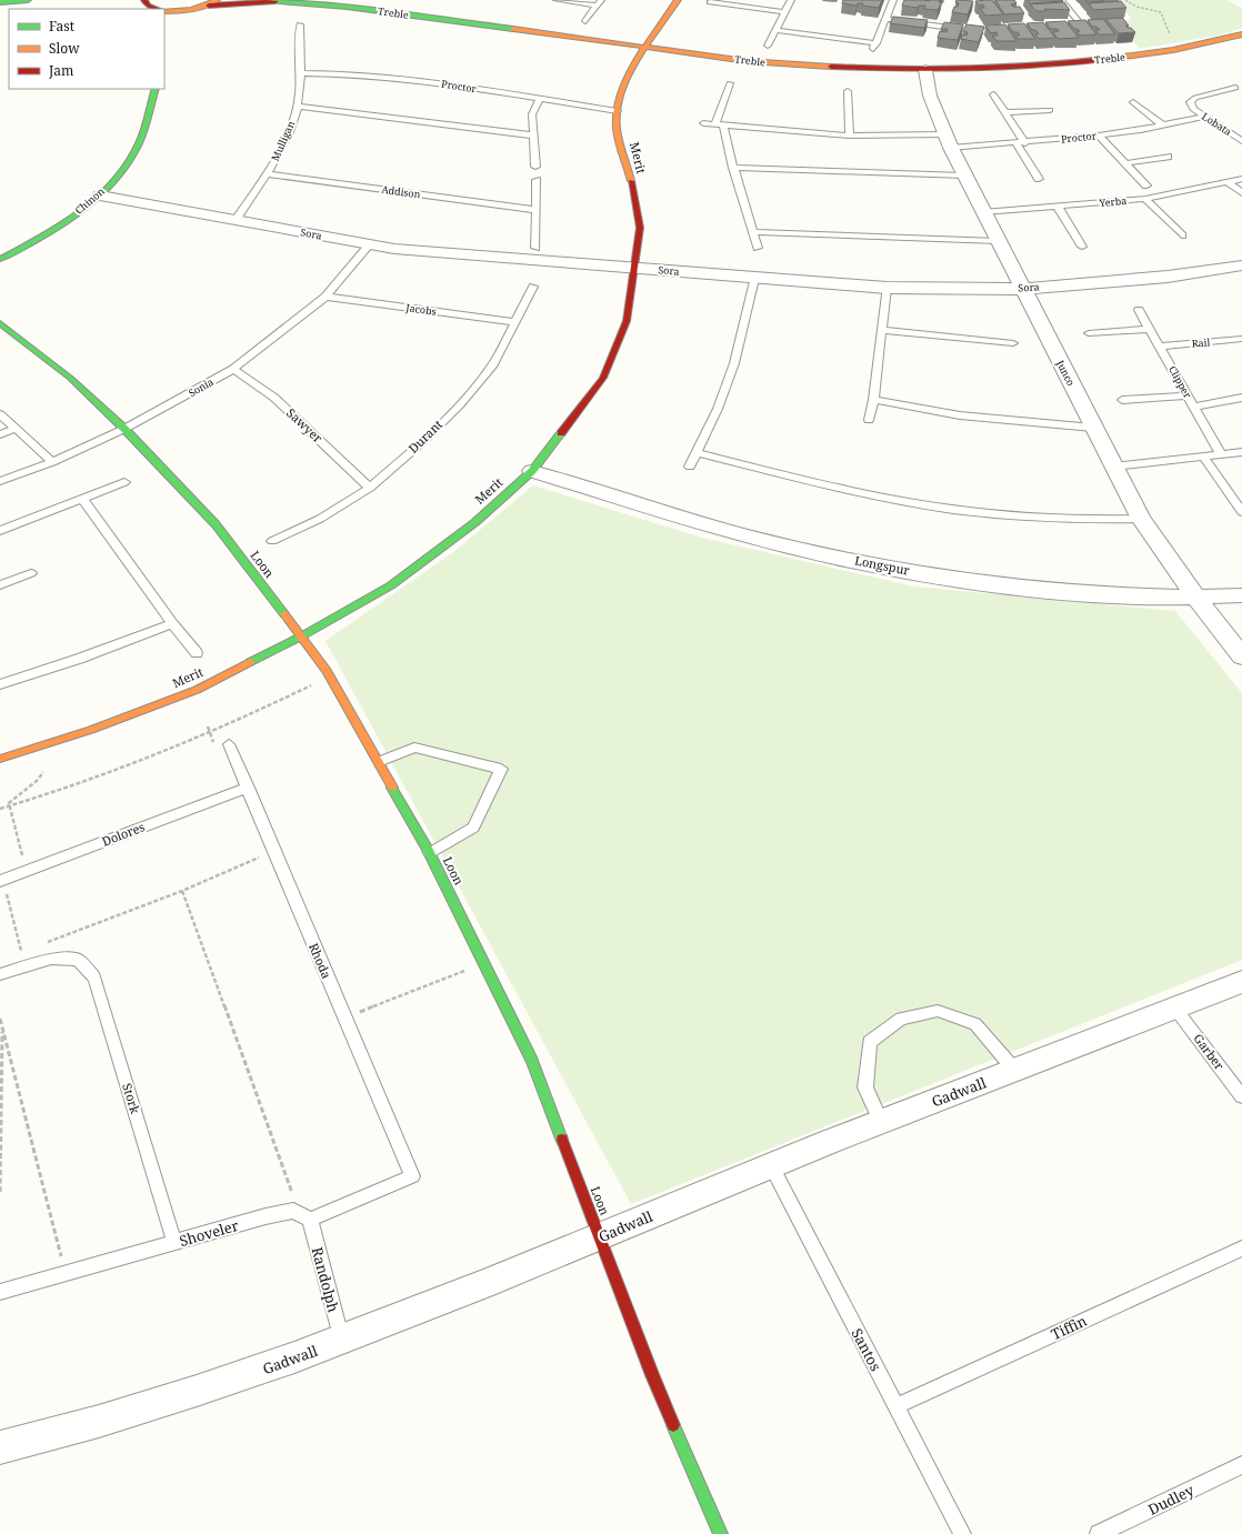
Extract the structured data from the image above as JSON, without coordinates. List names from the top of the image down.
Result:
{
  "streets": {
    "street": [
      "Treble",
      "Merit",
      "Chinon",
      "Sora",
      "Junco",
      "Loon",
      "Longspur",
      "Gadwall"
    ],
    "lane": [
      "Proctor",
      "Lobata",
      "Mulligan",
      "Addison",
      "Yerba",
      "Jacobs",
      "Rail",
      "Clipper",
      "Sonia",
      "Sawyer",
      "Durant",
      "Dolores",
      "Rhoda",
      "Garber",
      "Stork",
      "Shoveler",
      "Randolph",
      "Tiffin",
      "Santos",
      "Dudley"
    ]
  },
  "crossings": [
    ["Treble", "Merit"],
    ["Treble", "Junco"],
    ["Proctor", "Lobata"],
    ["Proctor", "Mulligan"],
    ["Proctor", "Merit"],
    ["Proctor", "Junco"],
    ["Mulligan", "Addison"],
    ["Mulligan", "Sora"],
    ["Merit", "Sora"],
    ["Merit", "Loon"],
    ["Merit", "Longspur"],
    ["Chinon", "Sora"],
    ["Yerba", "Junco"],
    ["Sora", "Junco"],
    ["Sora", "Sonia"],
    ["Jacobs", "Sonia"],
    ["Jacobs", "Durant"],
    ["Rail", "Clipper"],
    ["Junco", "Longspur"],
    ["Sonia", "Sawyer"],
    ["Sonia", "Loon"],
    ["Sawyer", "Durant"],
    ["Loon", "Gadwall"],
    ["Dolores", "Rhoda"],
    ["Rhoda", "Shoveler"],
    ["Garber", "Gadwall"],
    ["Gadwall", "Randolph"],
    ["Gadwall", "Santos"],
    ["Stork", "Shoveler"],
    ["Shoveler", "Randolph"],
    ["Tiffin", "Santos"]
  ],
  "legend": ["Fast", "Slow", "Jam"]
}
